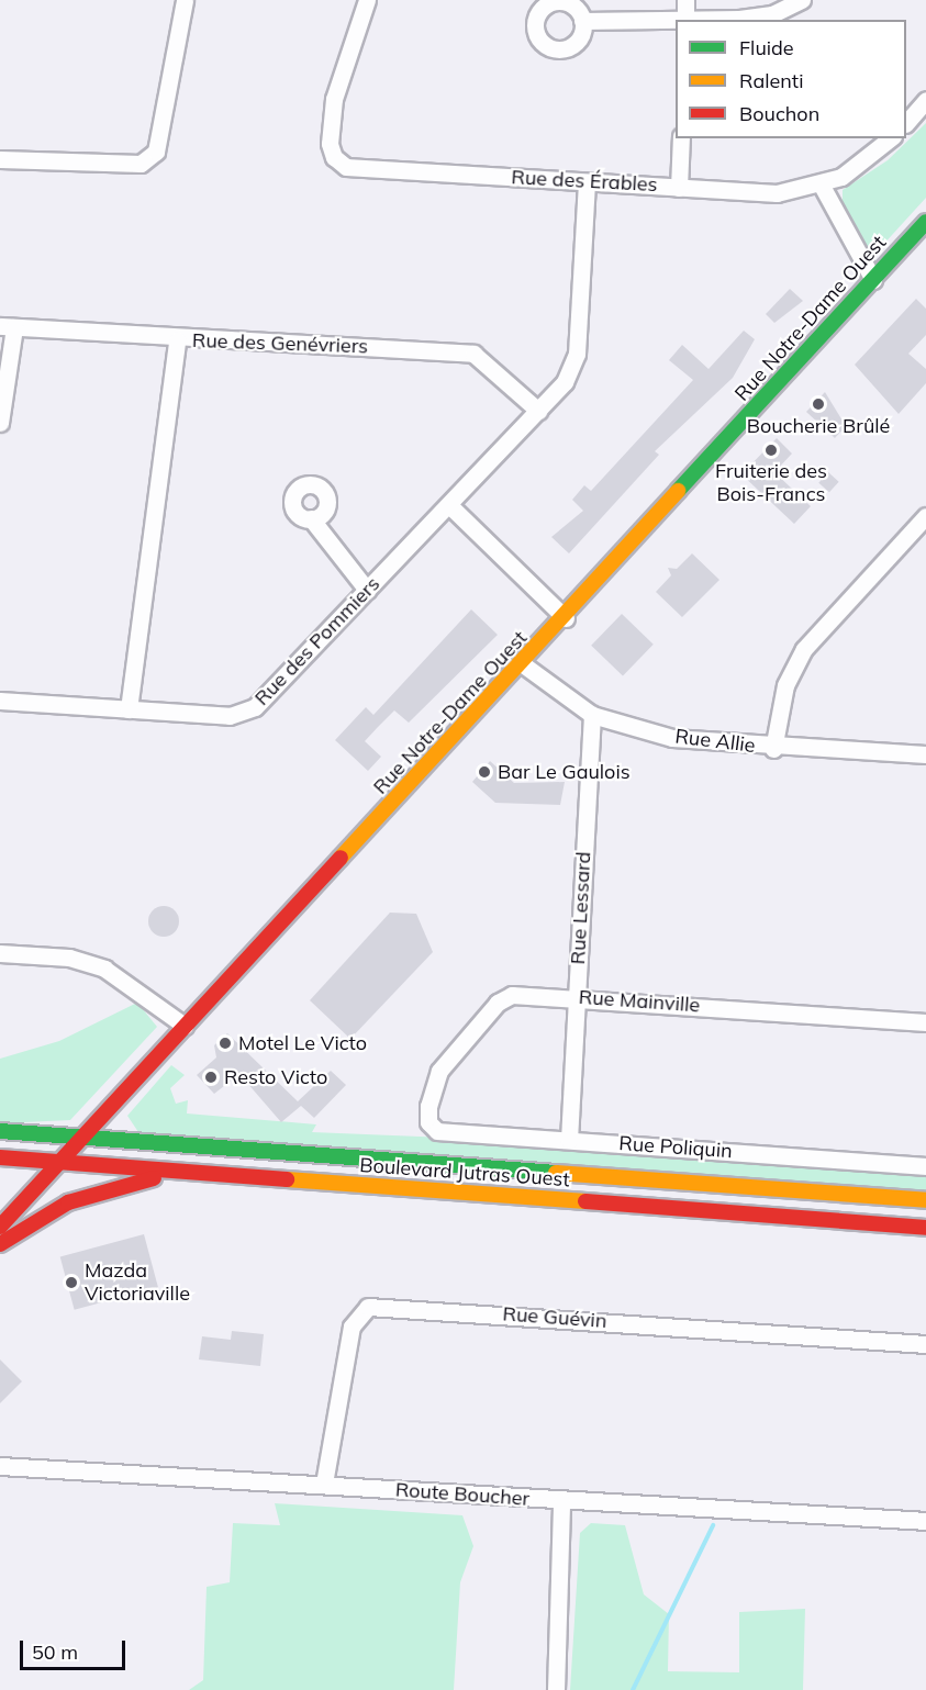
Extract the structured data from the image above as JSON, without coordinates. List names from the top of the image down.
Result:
{
  "streets": {
    "main road": ["Rue Notre-Dame Ouest", "Boulevard Jutras Ouest"],
    "street": [
      "Rue des Érables",
      "Rue des Genévriers",
      "Rue des Pommiers",
      "Rue Allie",
      "Rue Lessard",
      "Rue Mainville",
      "Rue Poliquin",
      "Rue Guévin",
      "Route Boucher"
    ]
  },
  "crossings": [
    ["Rue des Érables", "Rue des Pommiers"],
    ["Rue Notre-Dame Ouest", "Rue Allie"],
    ["Rue Notre-Dame Ouest", "Boulevard Jutras Ouest"],
    ["Rue des Genévriers", "Rue des Pommiers"],
    ["Rue Allie", "Rue Lessard"],
    ["Rue Lessard", "Rue Mainville"],
    ["Rue Lessard", "Rue Poliquin"],
    ["Rue Mainville", "Rue Poliquin"],
    ["Rue Guévin", "Route Boucher"]
  ],
  "places": [
    "Boucherie Brûlé",
    "Fruiterie des Bois-Francs",
    "Bar Le Gaulois",
    "Motel Le Victo",
    "Resto Victo",
    "Mazda Victoriaville"
  ],
  "legend": ["Fluide", "Ralenti", "Bouchon"],
  "scale_bar": "50 m"
}
